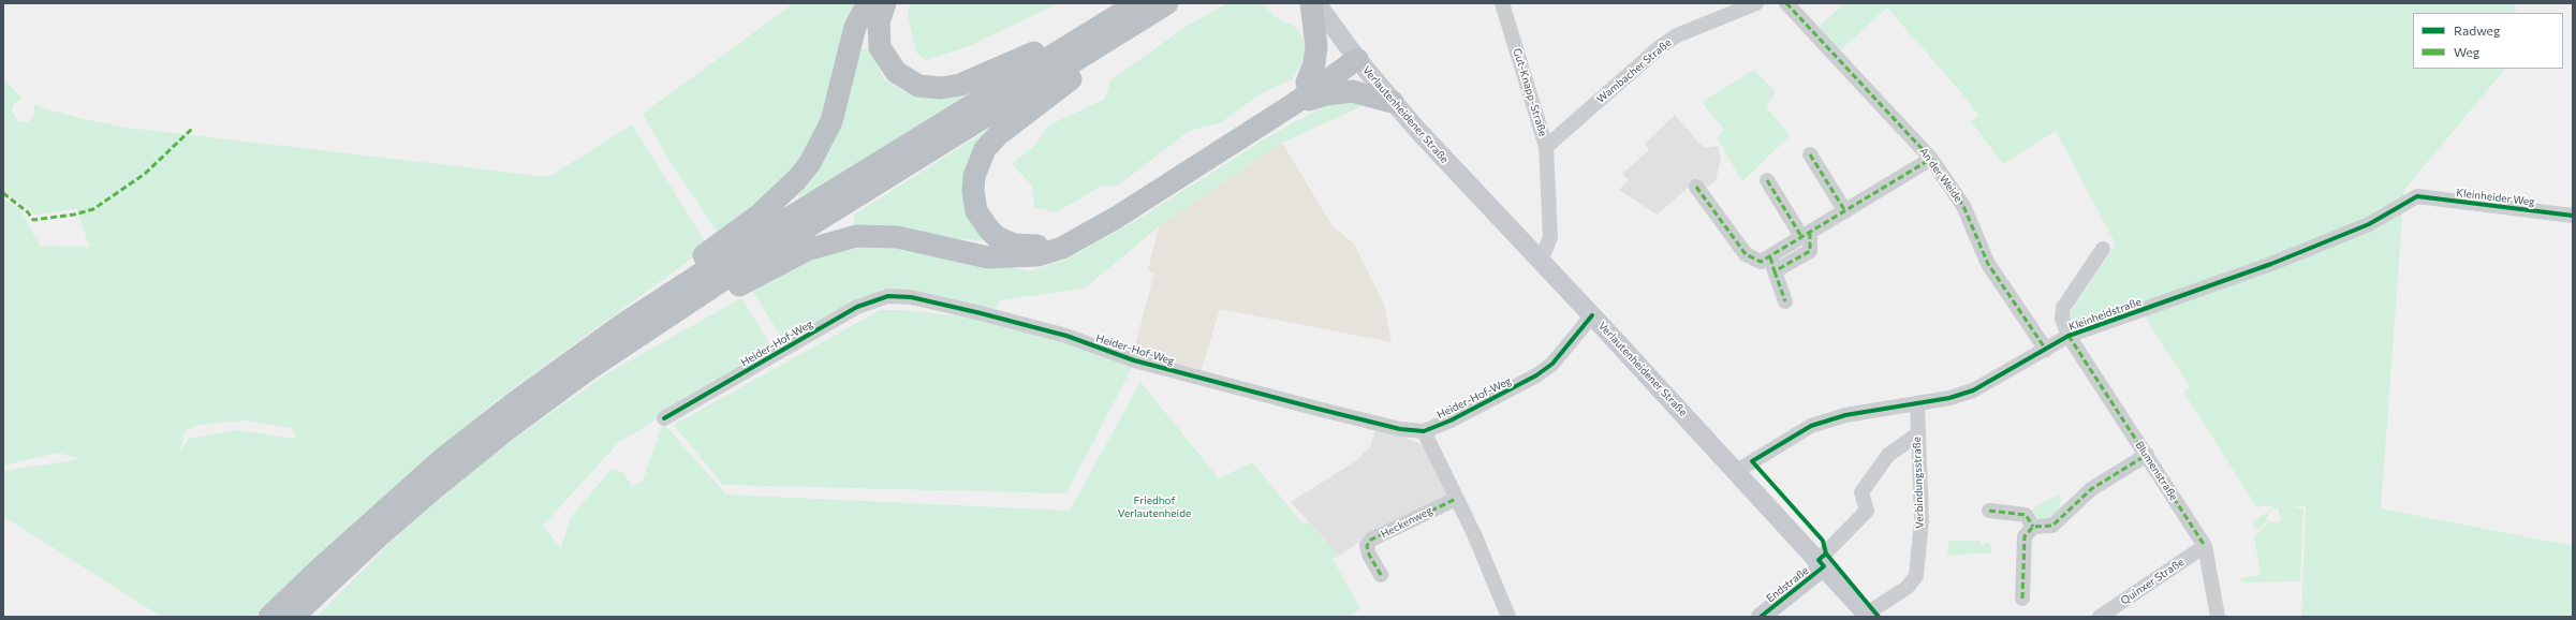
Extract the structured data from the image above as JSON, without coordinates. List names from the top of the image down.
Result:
{
  "streets": {
    "main road": ["Verlautenheidener Straße", "Endstraße"],
    "street": [
      "Wambacher Straße",
      "Gut-Knapp-Straße",
      "An der Weide",
      "Kleinheider Weg",
      "Kleinheidstraße",
      "Heider-Hof-Weg",
      "Blumenstraße",
      "Verbindungsstraße",
      "Heckenweg",
      "Quinxer Straße"
    ]
  },
  "crossings": [
    ["Wambacher Straße", "Gut-Knapp-Straße"],
    ["Gut-Knapp-Straße", "Verlautenheidener Straße"],
    ["Verlautenheidener Straße", "Kleinheidstraße"],
    ["Verlautenheidener Straße", "Heider-Hof-Weg"],
    ["Verlautenheidener Straße", "Verbindungsstraße"],
    ["Verlautenheidener Straße", "Endstraße"],
    ["An der Weide", "Kleinheidstraße"],
    ["Kleinheider Weg", "Kleinheidstraße"],
    ["Kleinheidstraße", "Blumenstraße"],
    ["Kleinheidstraße", "Verbindungsstraße"],
    ["Blumenstraße", "Quinxer Straße"]
  ],
  "parks": ["Friedhof Verlautenheide"],
  "legend": ["Radweg", "Weg"]
}
